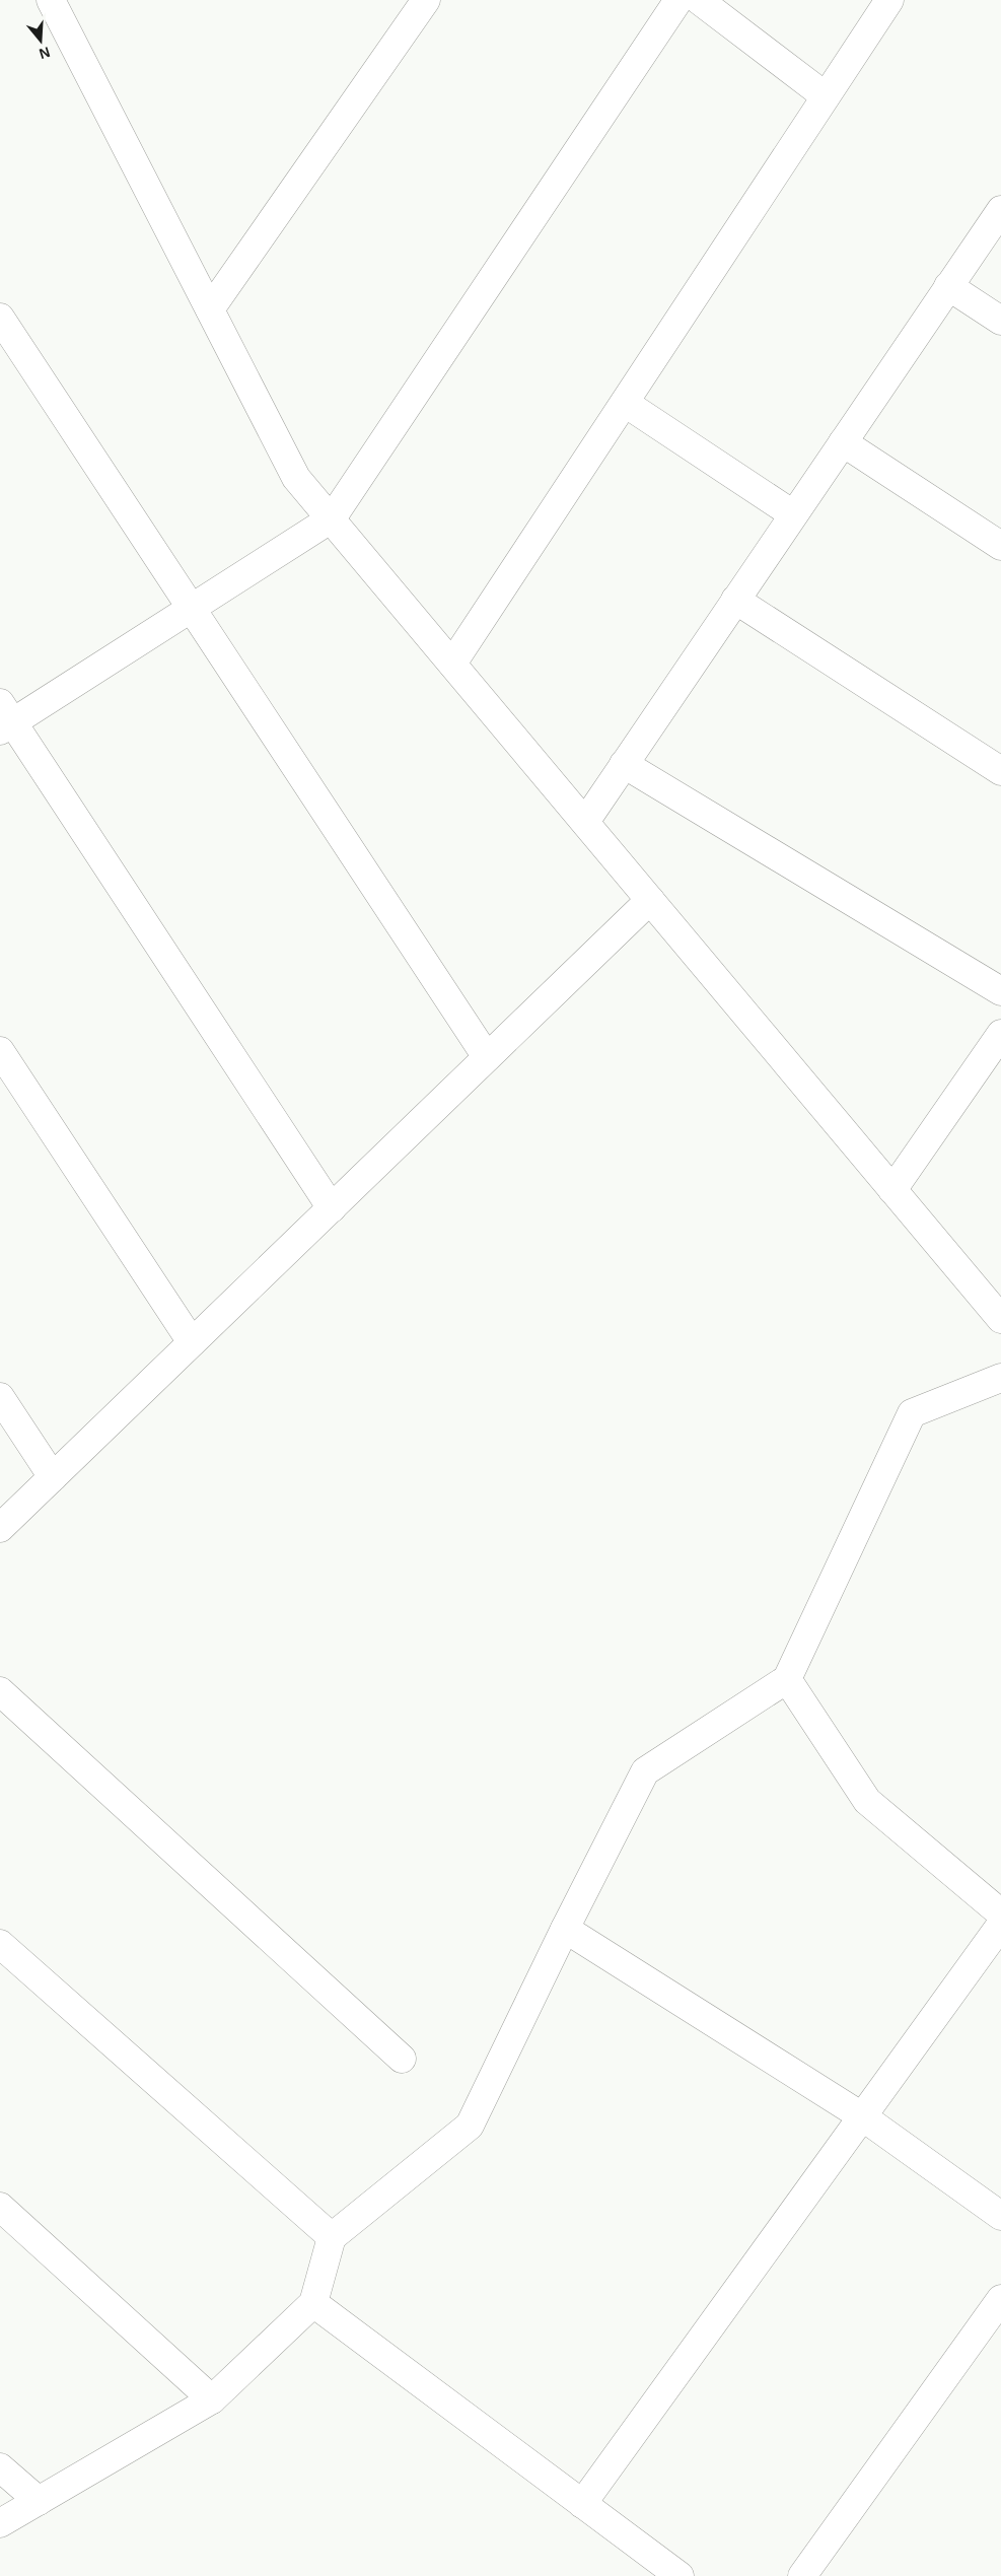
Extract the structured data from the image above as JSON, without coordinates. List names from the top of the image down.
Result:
{
  "north": "bottom"
}
